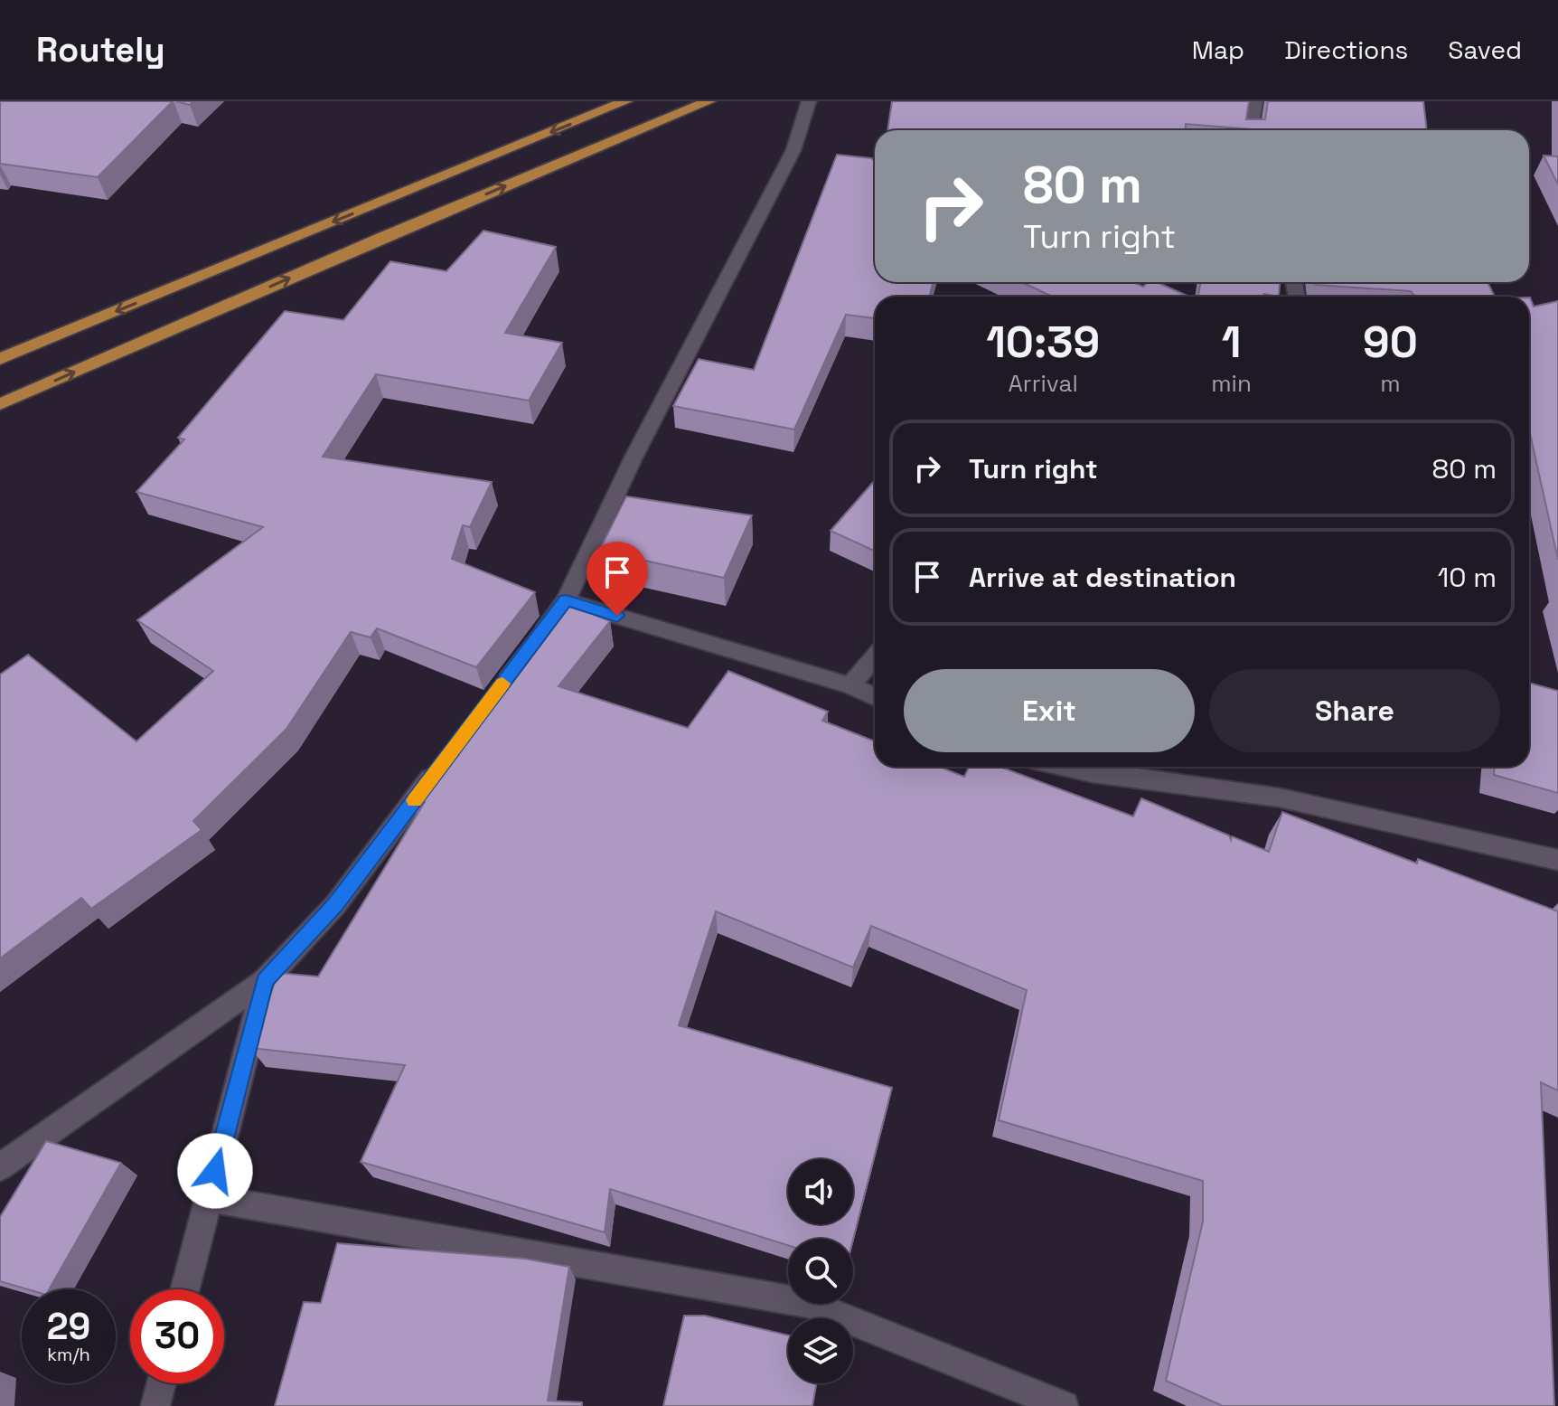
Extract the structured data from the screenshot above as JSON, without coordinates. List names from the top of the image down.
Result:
{
  "page": {
    "header": "Routely",
    "nav": ["Map", "Directions", "Saved"],
    "turn": ["80 m", "Turn right"],
    "eta": [
      "10:39",
      "Arrival",
      "1",
      "min",
      "90",
      "m"
    ],
    "list": [
      {
        "name": "Turn right",
        "value": "80 m"
      },
      {
        "name": "Arrive at destination",
        "value": "10 m"
      }
    ],
    "buttons": ["Exit", "Share"],
    "speed": "29 km/h",
    "limit": "30"
  }
}
